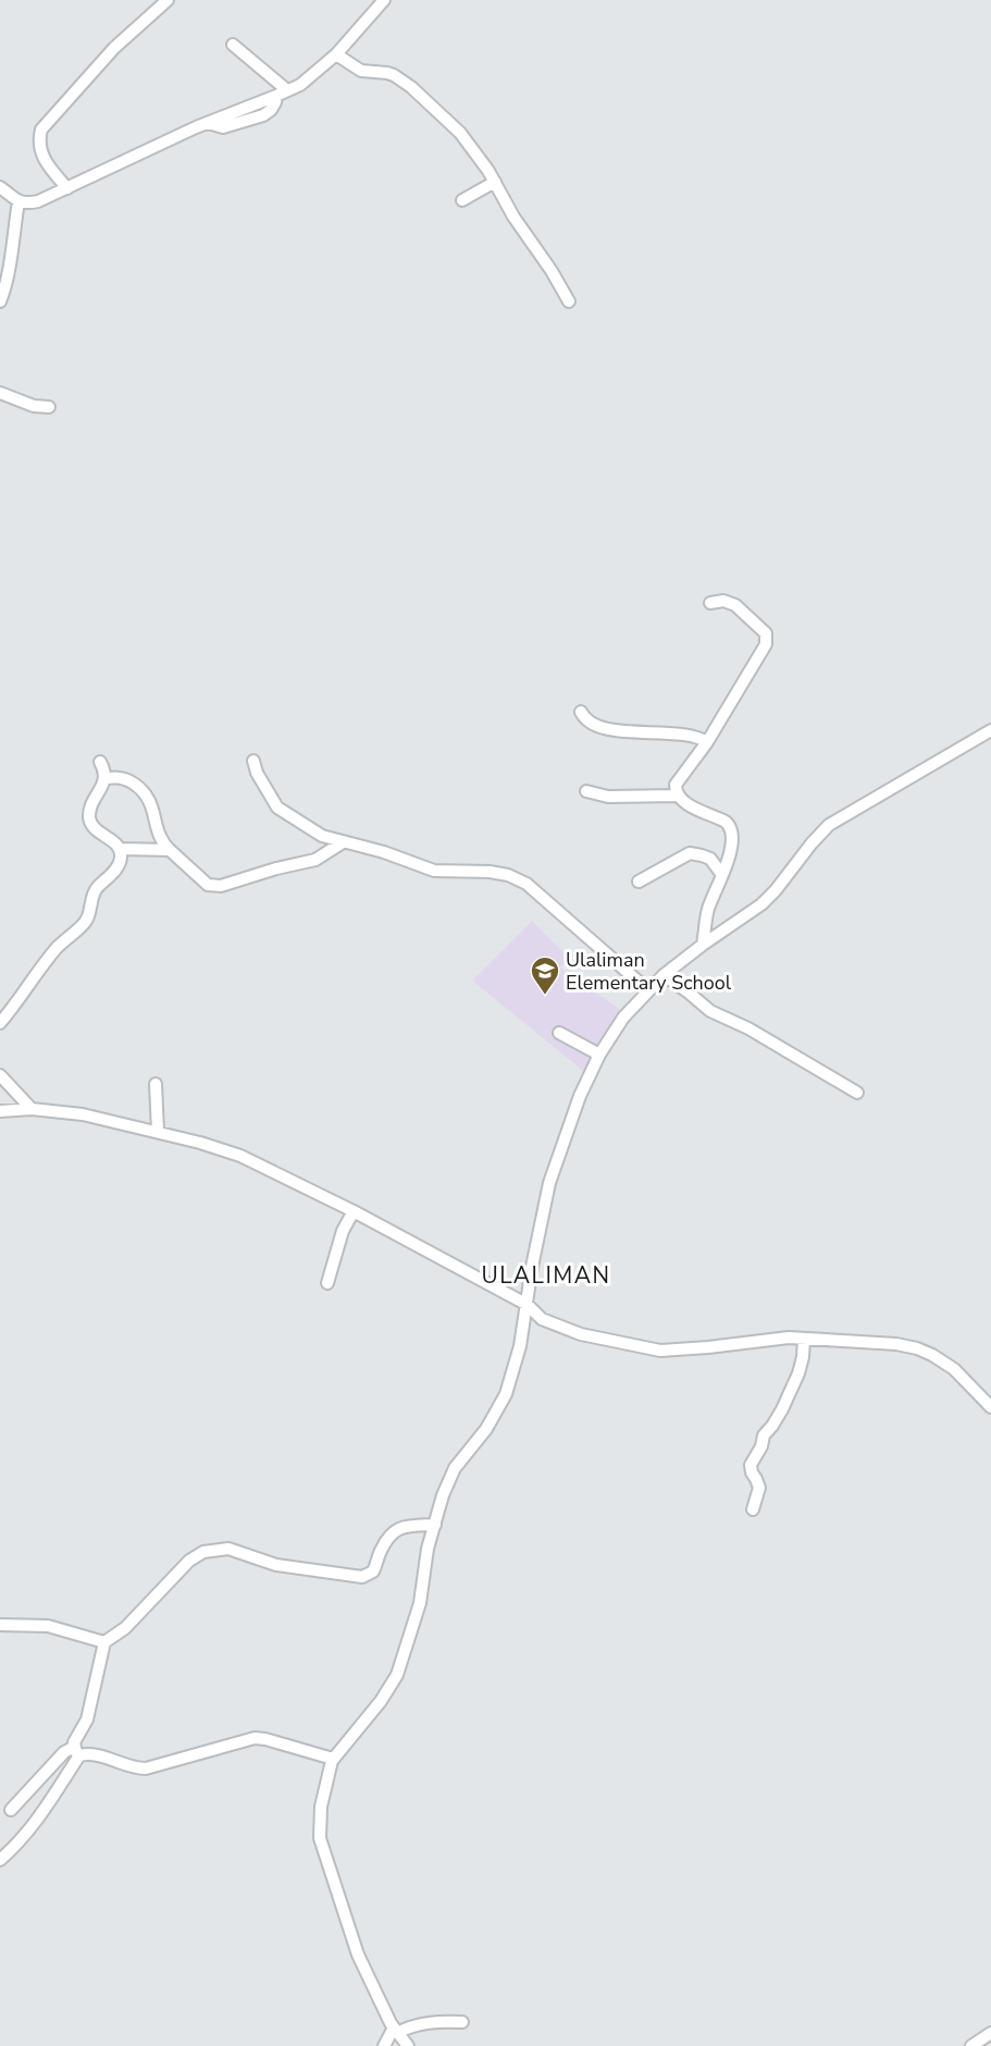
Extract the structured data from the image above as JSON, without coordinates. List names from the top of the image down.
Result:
{
  "districts": ["ULALIMAN"],
  "places": {
    "school or university": ["Ulaliman Elementary School"]
  }
}
